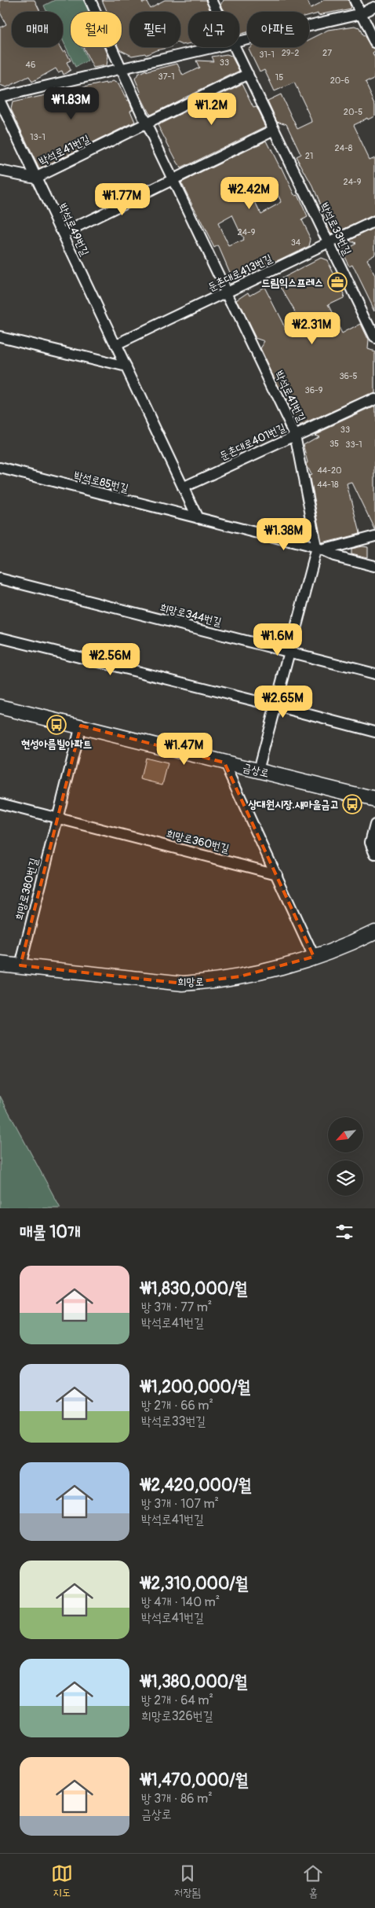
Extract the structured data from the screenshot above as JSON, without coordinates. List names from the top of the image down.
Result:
{
  "streets": {
    "street": [
      "박석로41번길",
      "박석로33번길",
      "박석로49번길",
      "둔촌대로413번길",
      "둔촌대로401번길",
      "박석로85번길",
      "희망로344번길",
      "금상로",
      "희망로360번길",
      "희망로380번길",
      "희망로"
    ]
  },
  "crossings": [
    ["박석로41번길", "박석로49번길"],
    ["박석로41번길", "둔촌대로413번길"],
    ["박석로41번길", "둔촌대로401번길"],
    ["박석로41번길", "박석로85번길"],
    ["박석로33번길", "둔촌대로413번길"],
    ["박석로49번길", "둔촌대로413번길"],
    ["박석로49번길", "둔촌대로401번길"],
    ["박석로49번길", "박석로85번길"],
    ["금상로", "희망로380번길"],
    ["희망로360번길", "희망로380번길"],
    ["희망로380번길", "희망로"]
  ],
  "places": {
    "office": ["드림익스프레스"],
    "bus stop": ["현성아름빌아파트", "상대원시장.새마을금고"]
  },
  "house_numbers": [
    "29-2",
    "27",
    "31-1",
    "33",
    "46",
    "37-1",
    "15",
    "20-6",
    "20-5",
    "13-1",
    "24-8",
    "21",
    "24-9",
    "24-9",
    "34",
    "36-5",
    "36-9",
    "33",
    "35",
    "33-1",
    "44-20",
    "44-18"
  ],
  "north": "bottom left",
  "page": {
    "chip": [
      "매매",
      "월세",
      "필터",
      "신규",
      "아파트"
    ],
    "price": [
      "₩1.83M",
      "₩1.2M",
      "₩2.42M",
      "₩1.77M",
      "₩2.31M",
      "₩1.38M",
      "₩1.6M",
      "₩2.56M",
      "₩2.65M",
      "₩1.47M"
    ],
    "heading": "매물 10개",
    "list": [
      {
        "name": "₩1,830,000/월",
        "note": "방 3개 · 77 m² · 박석로41번길"
      },
      {
        "name": "₩1,200,000/월",
        "note": "방 2개 · 66 m² · 박석로33번길"
      },
      {
        "name": "₩2,420,000/월",
        "note": "방 3개 · 107 m² · 박석로41번길"
      },
      {
        "name": "₩2,310,000/월",
        "note": "방 4개 · 140 m² · 박석로41번길"
      },
      {
        "name": "₩1,380,000/월",
        "note": "방 2개 · 64 m² · 희망로326번길"
      },
      {
        "name": "₩1,470,000/월",
        "note": "방 3개 · 86 m² · 금상로"
      }
    ],
    "tabs": ["지도", "저장됨", "홈"]
  }
}
